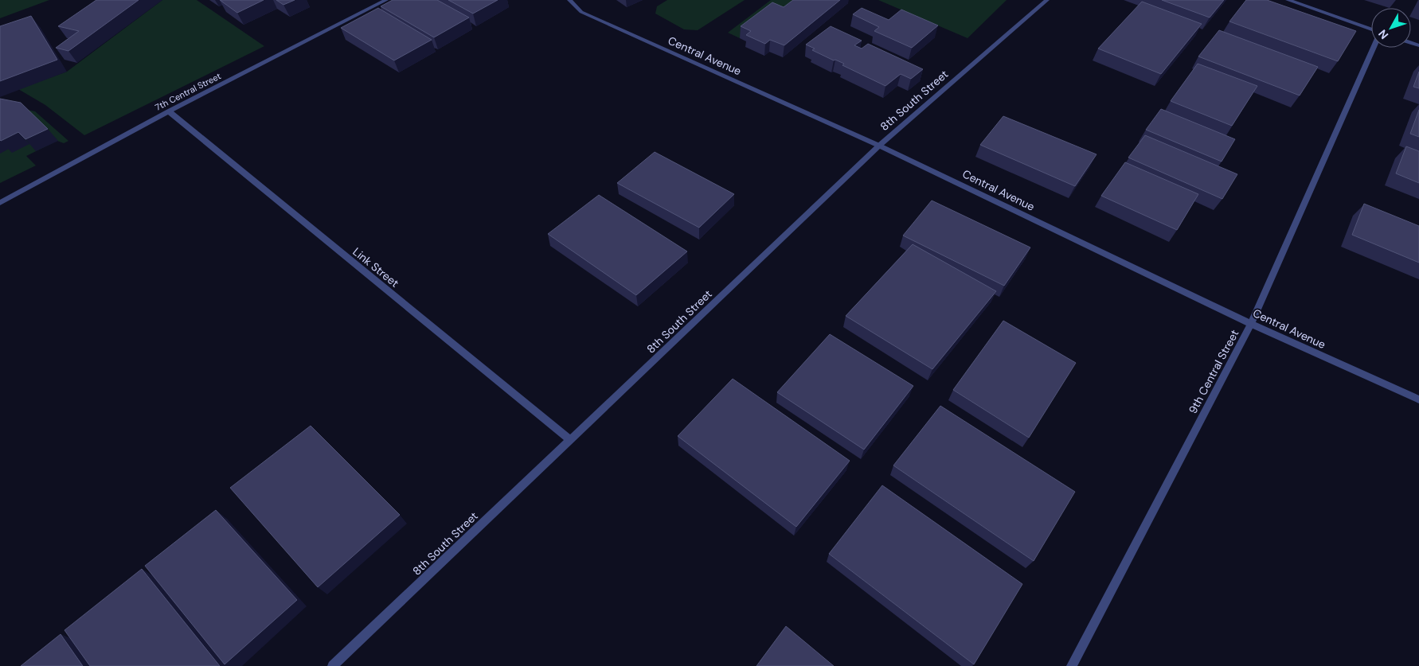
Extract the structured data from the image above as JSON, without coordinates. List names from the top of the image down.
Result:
{
  "streets": {
    "street": [
      "Central Avenue",
      "7th Central Street",
      "8th South Street",
      "Link Street",
      "9th Central Street"
    ]
  },
  "crossings": [
    ["Central Avenue", "8th South Street"],
    ["Central Avenue", "9th Central Street"],
    ["7th Central Street", "Link Street"],
    ["8th South Street", "Link Street"]
  ],
  "north": "bottom left"
}
